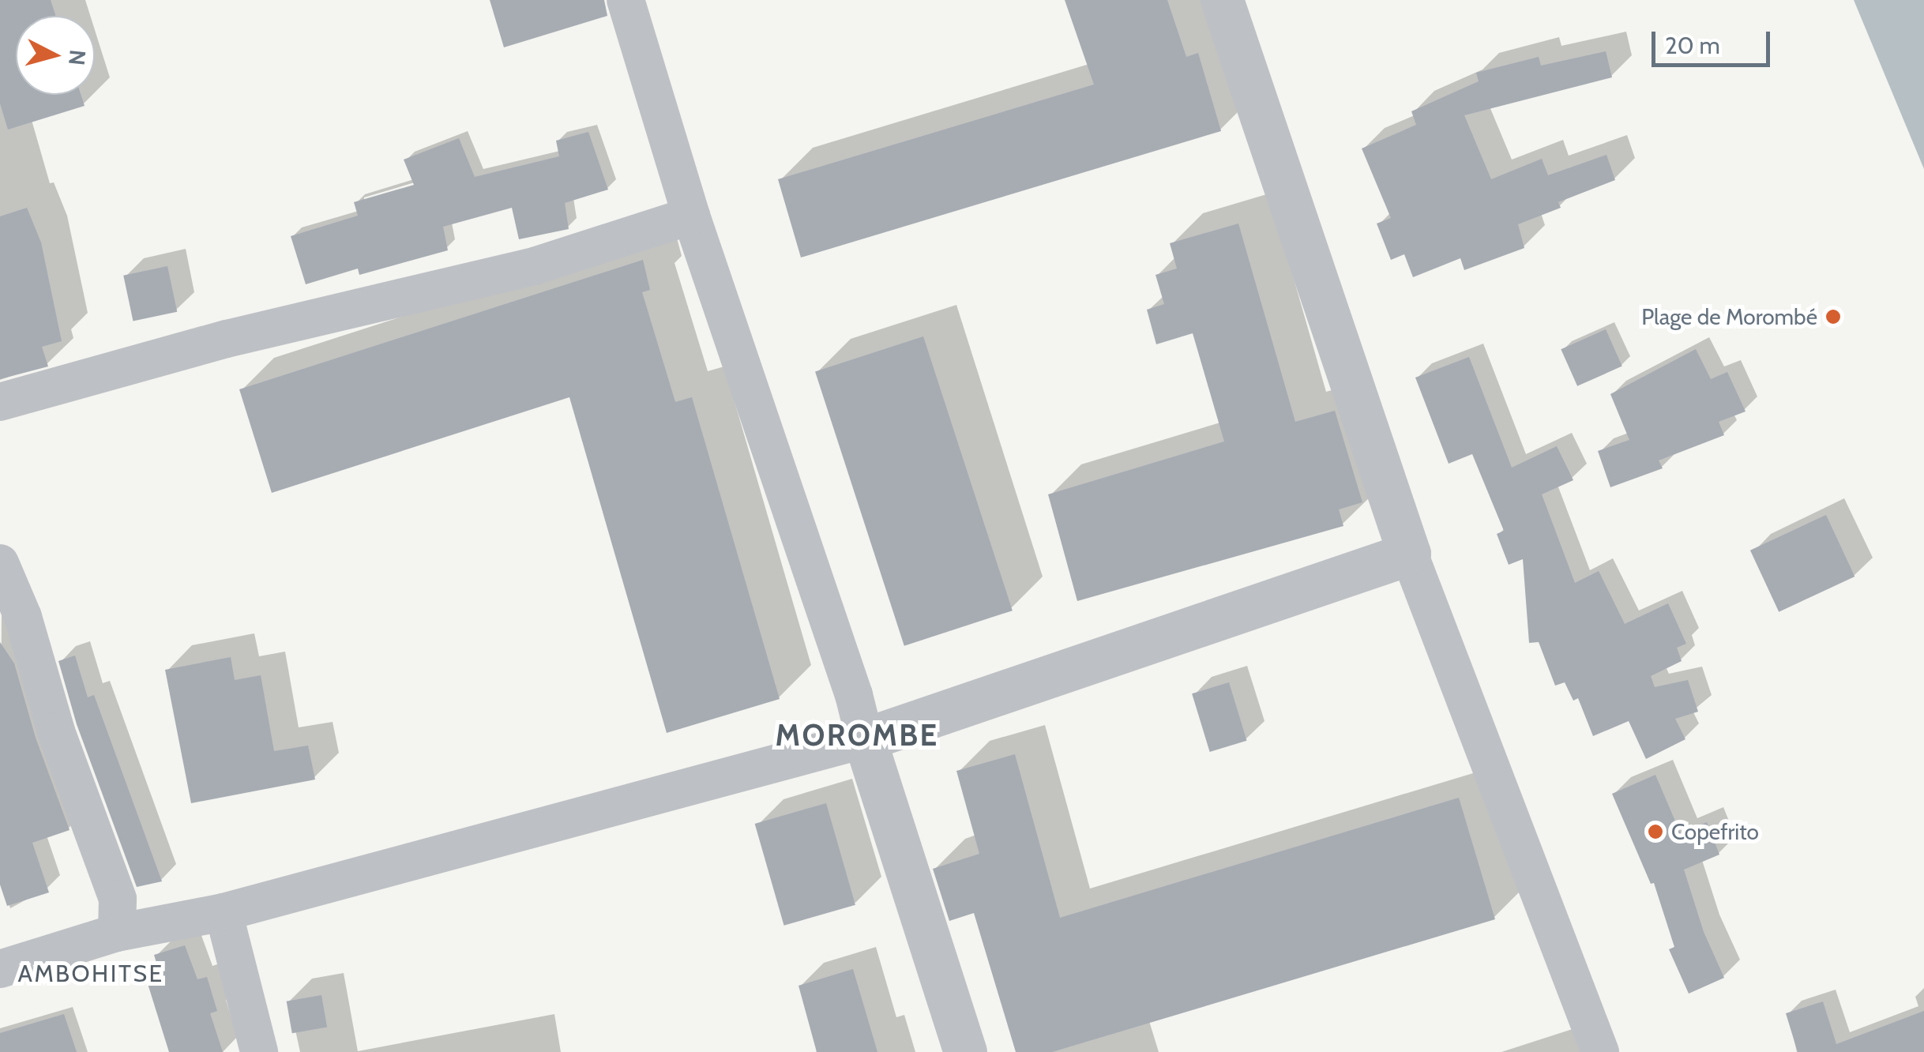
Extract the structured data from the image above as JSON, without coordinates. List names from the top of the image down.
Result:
{
  "districts": ["MOROMBE", "AMBOHITSE"],
  "places": ["Plage de Morombé", "Copefrito"],
  "scale_bar": "20 m",
  "north": "right"
}
